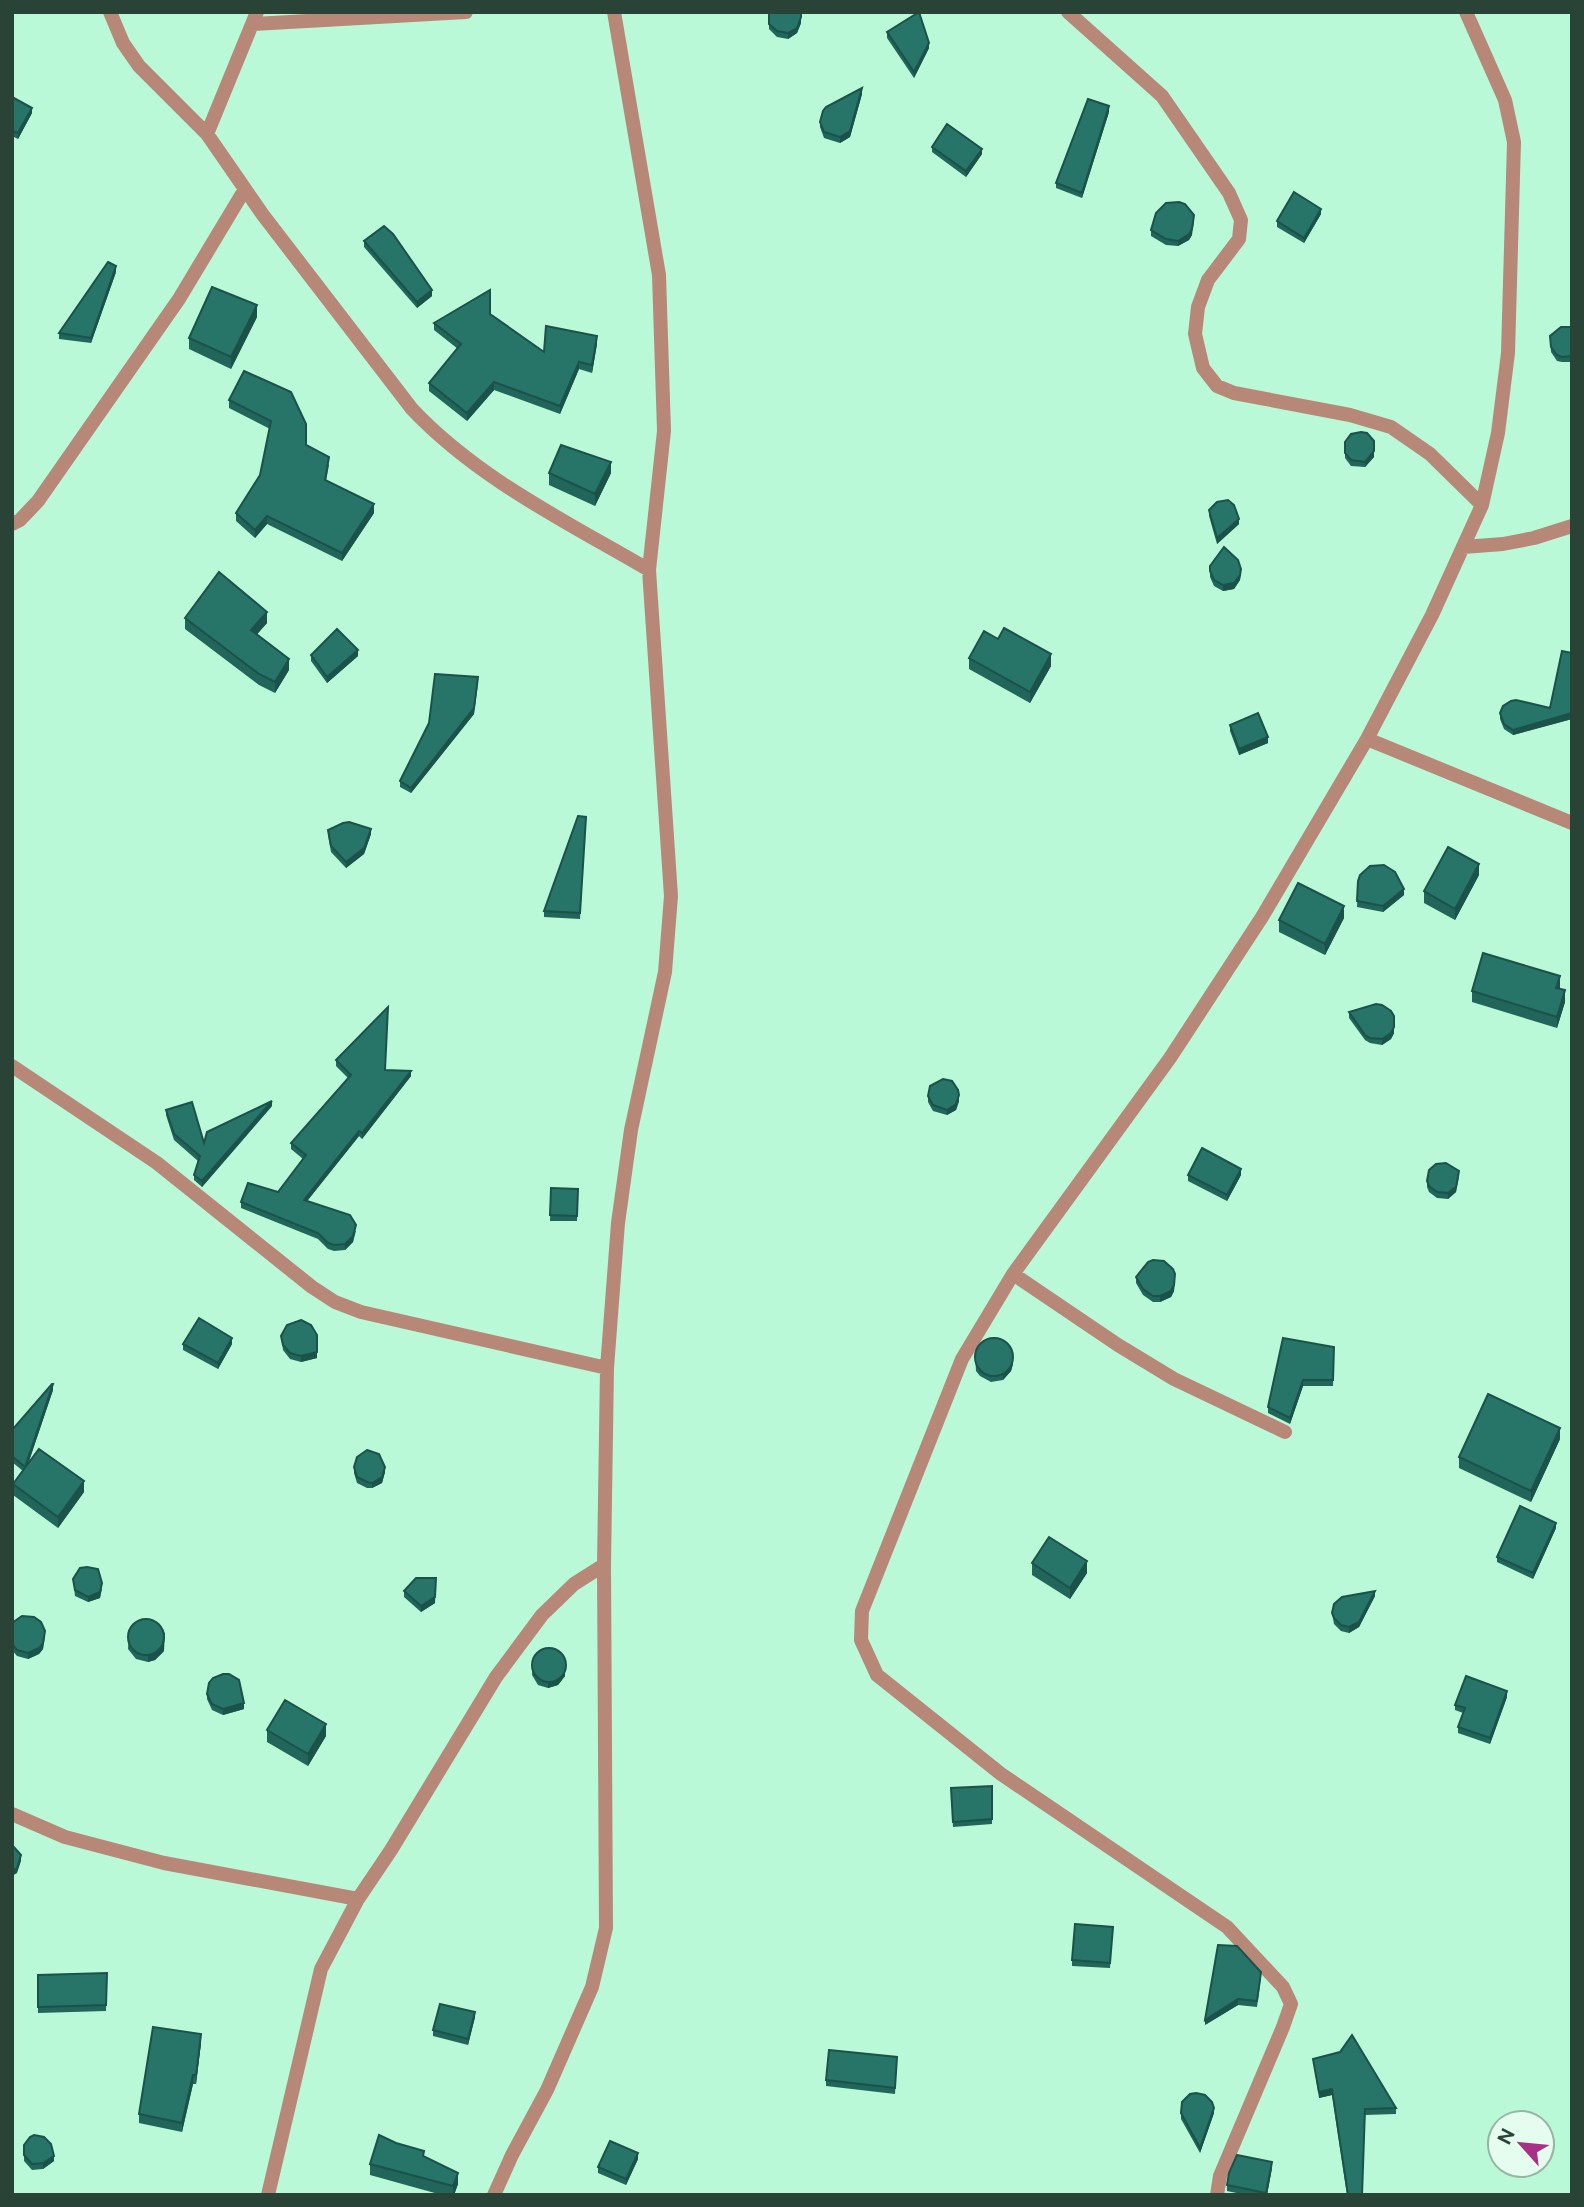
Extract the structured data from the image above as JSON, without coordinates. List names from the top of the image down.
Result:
{
  "north": "top left"
}
